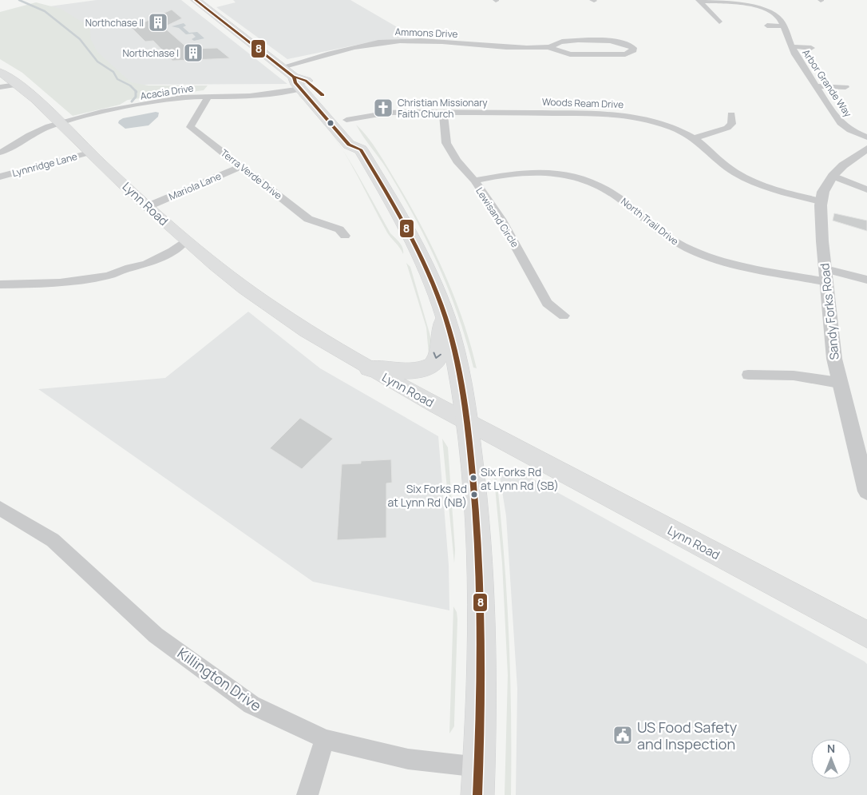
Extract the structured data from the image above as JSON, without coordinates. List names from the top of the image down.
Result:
{
  "streets": {
    "main road": ["Lynn Road"],
    "street": [
      "Ammons Drive",
      "Arbor Grande Way",
      "Acacia Drive",
      "Woods Ream Drive",
      "Lynnridge Lane",
      "Terra Verde Drive",
      "Mariola Lane",
      "Lewisand Circle",
      "North Trail Drive",
      "Sandy Forks Road",
      "Killington Drive"
    ]
  },
  "crossings": [
    ["Acacia Drive", "Terra Verde Drive"],
    ["Acacia Drive", "Lynn Road"],
    ["Woods Ream Drive", "Lewisand Circle"],
    ["Woods Ream Drive", "Sandy Forks Road"],
    ["Lynnridge Lane", "Lynn Road"],
    ["Terra Verde Drive", "Mariola Lane"],
    ["Mariola Lane", "Lynn Road"],
    ["Lewisand Circle", "North Trail Drive"],
    ["North Trail Drive", "Sandy Forks Road"]
  ],
  "places": {
    "building": ["Northchase II", "Northchase I"],
    "church": ["Christian Missionary Faith Church"],
    "other": ["Six Forks Rd at Lynn Rd (SB)", "Six Forks Rd at Lynn Rd (NB)"],
    "public building": ["US Food Safety and Inspection"]
  },
  "lines": ["transit line 8"],
  "north": "top"
}
